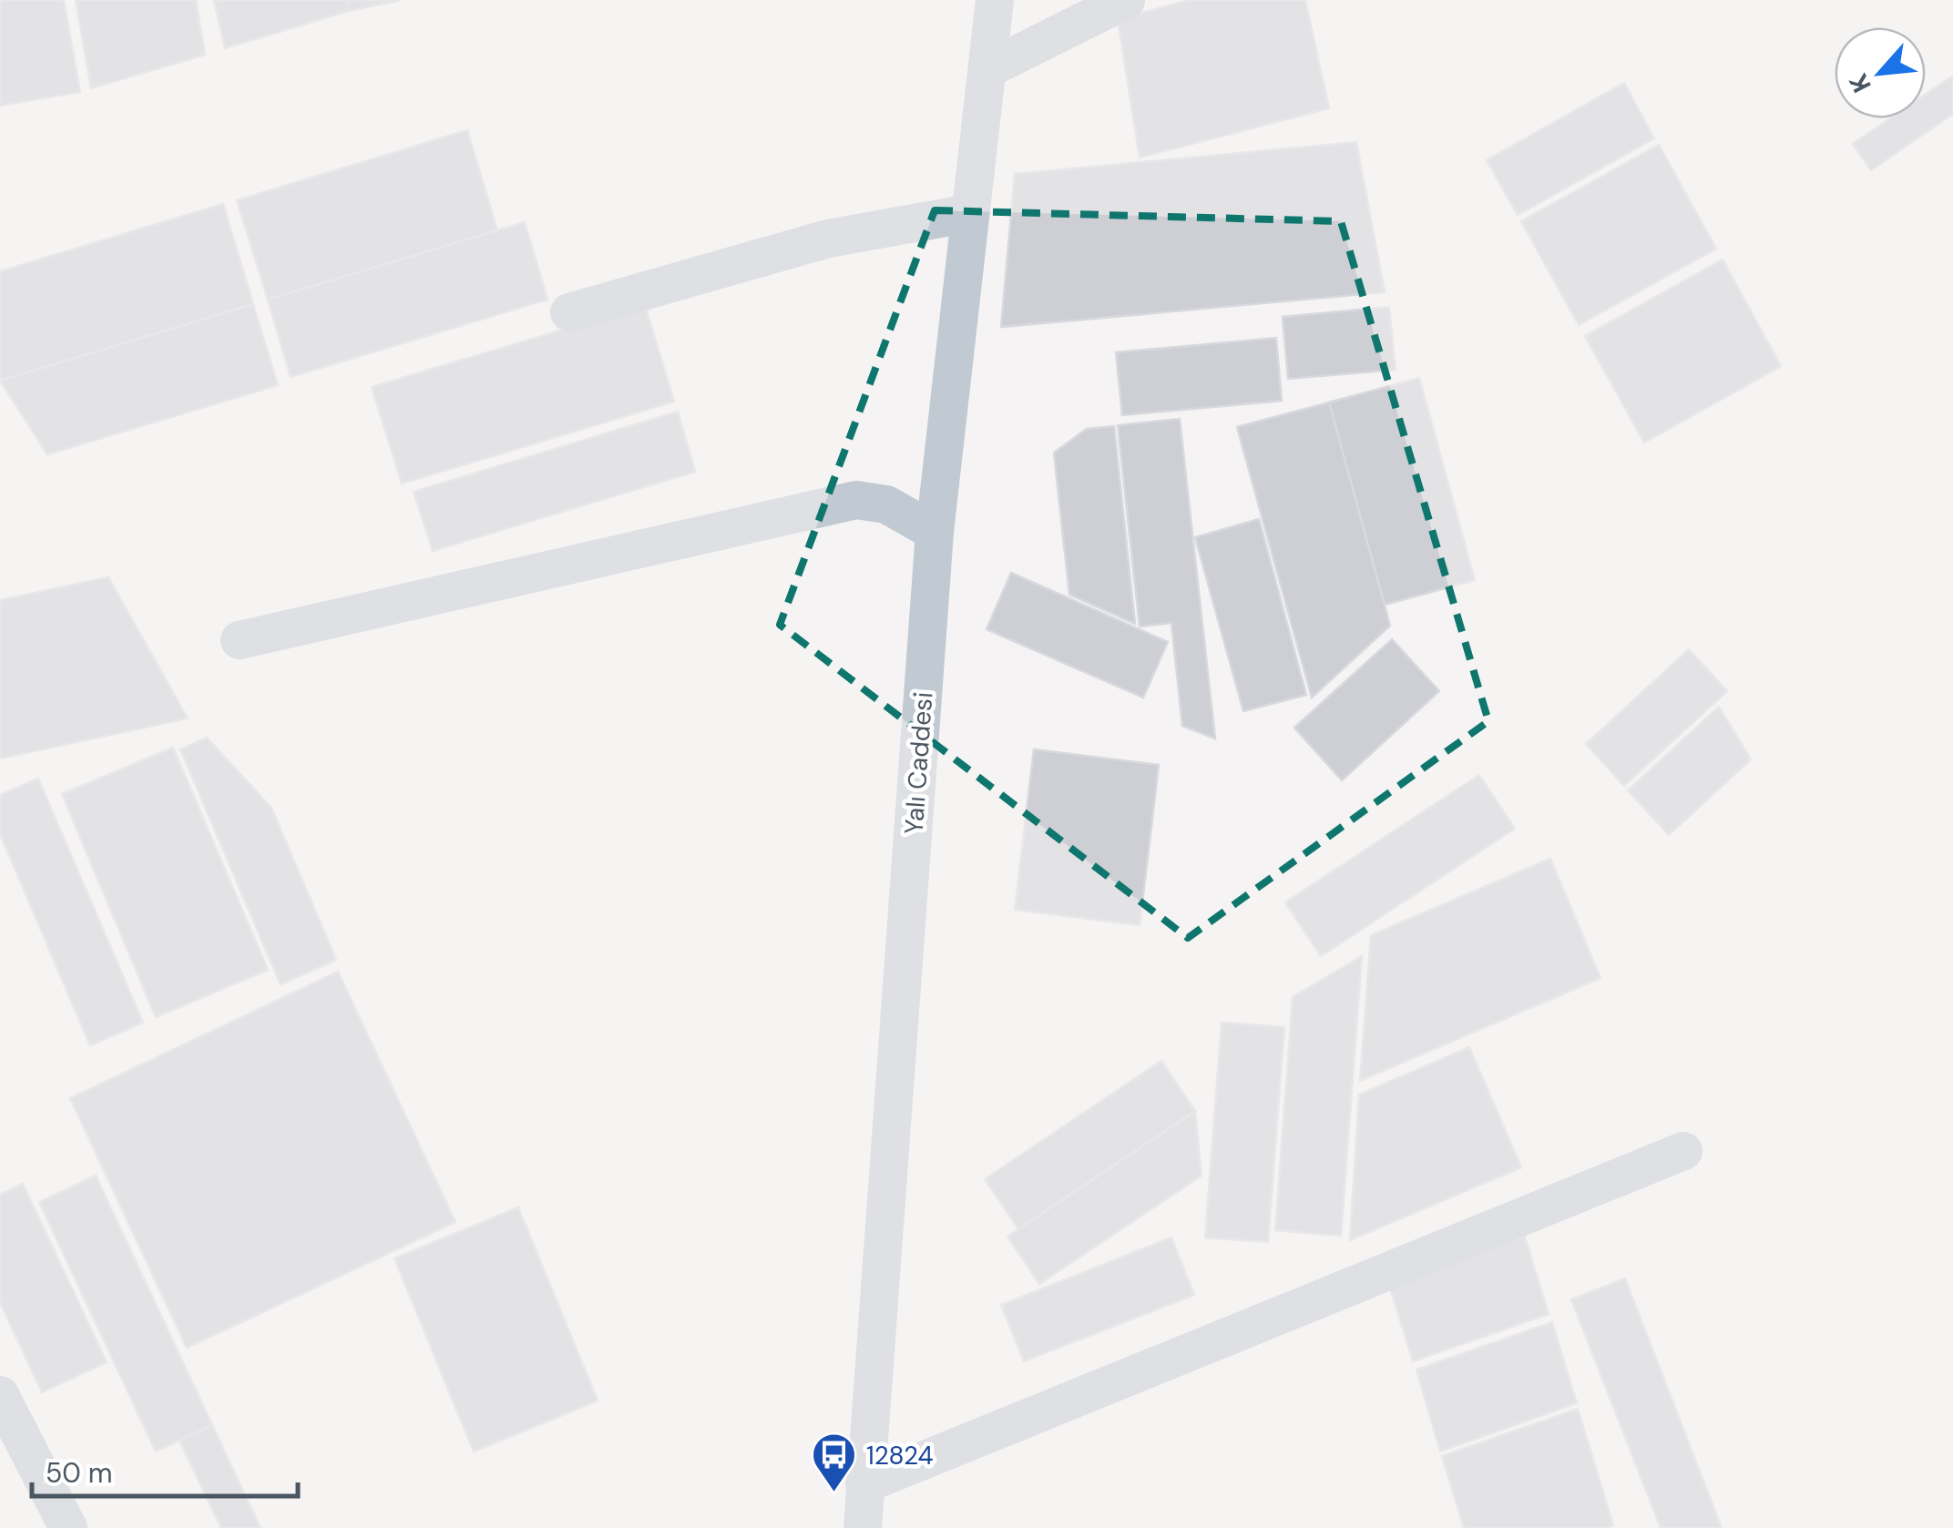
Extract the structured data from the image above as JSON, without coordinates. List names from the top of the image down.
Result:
{
  "streets": {
    "street": ["Yalı Caddesi"]
  },
  "places": {
    "bus stop": ["12824"]
  },
  "scale_bar": "50 m",
  "north": "bottom left"
}
